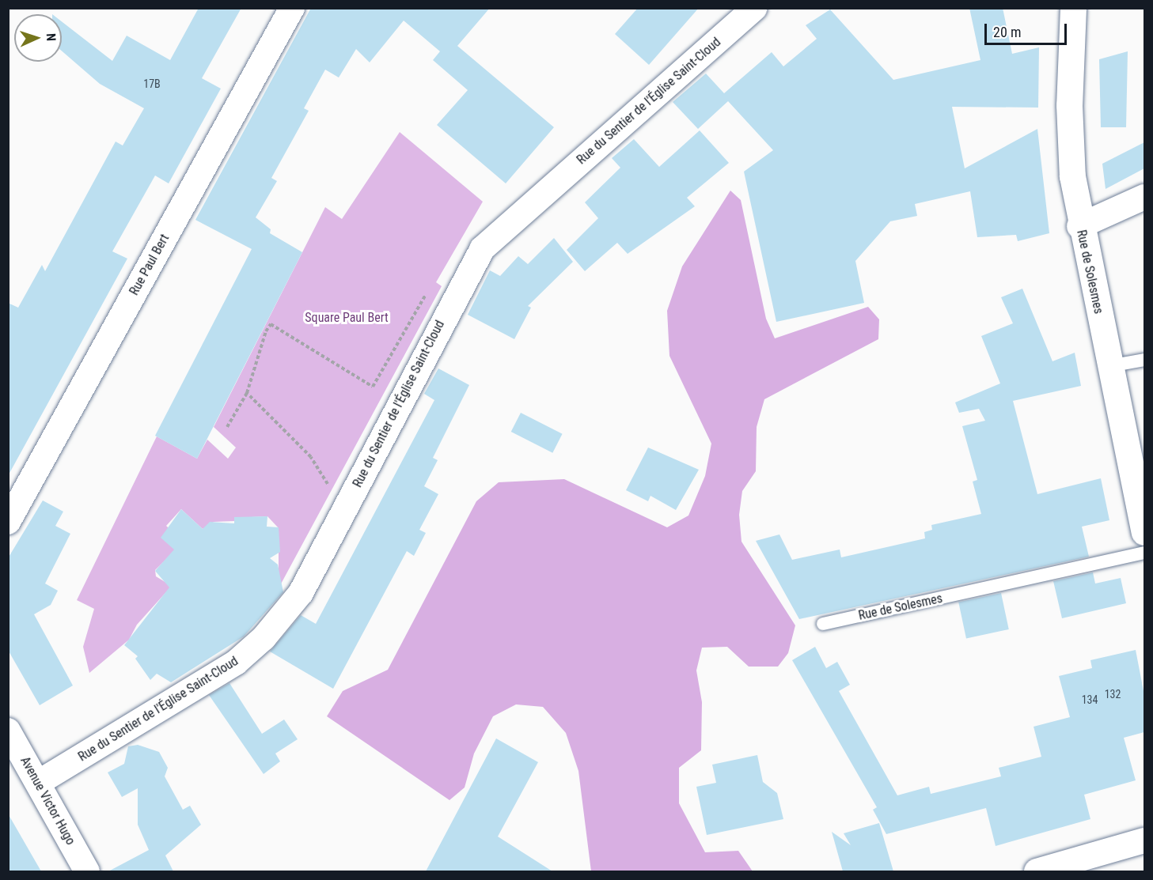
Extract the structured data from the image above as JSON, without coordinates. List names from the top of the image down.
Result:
{
  "streets": {
    "main road": ["Rue de Solesmes"],
    "street": ["Rue du Sentier de l'Église Saint-Cloud", "Rue Paul Bert", "Avenue Victor Hugo"]
  },
  "crossings": [
    ["Rue du Sentier de l'Église Saint-Cloud", "Avenue Victor Hugo"]
  ],
  "parks": ["Square Paul Bert"],
  "house_numbers": ["17B", "132", "134"],
  "scale_bar": "20 m",
  "north": "right"
}
